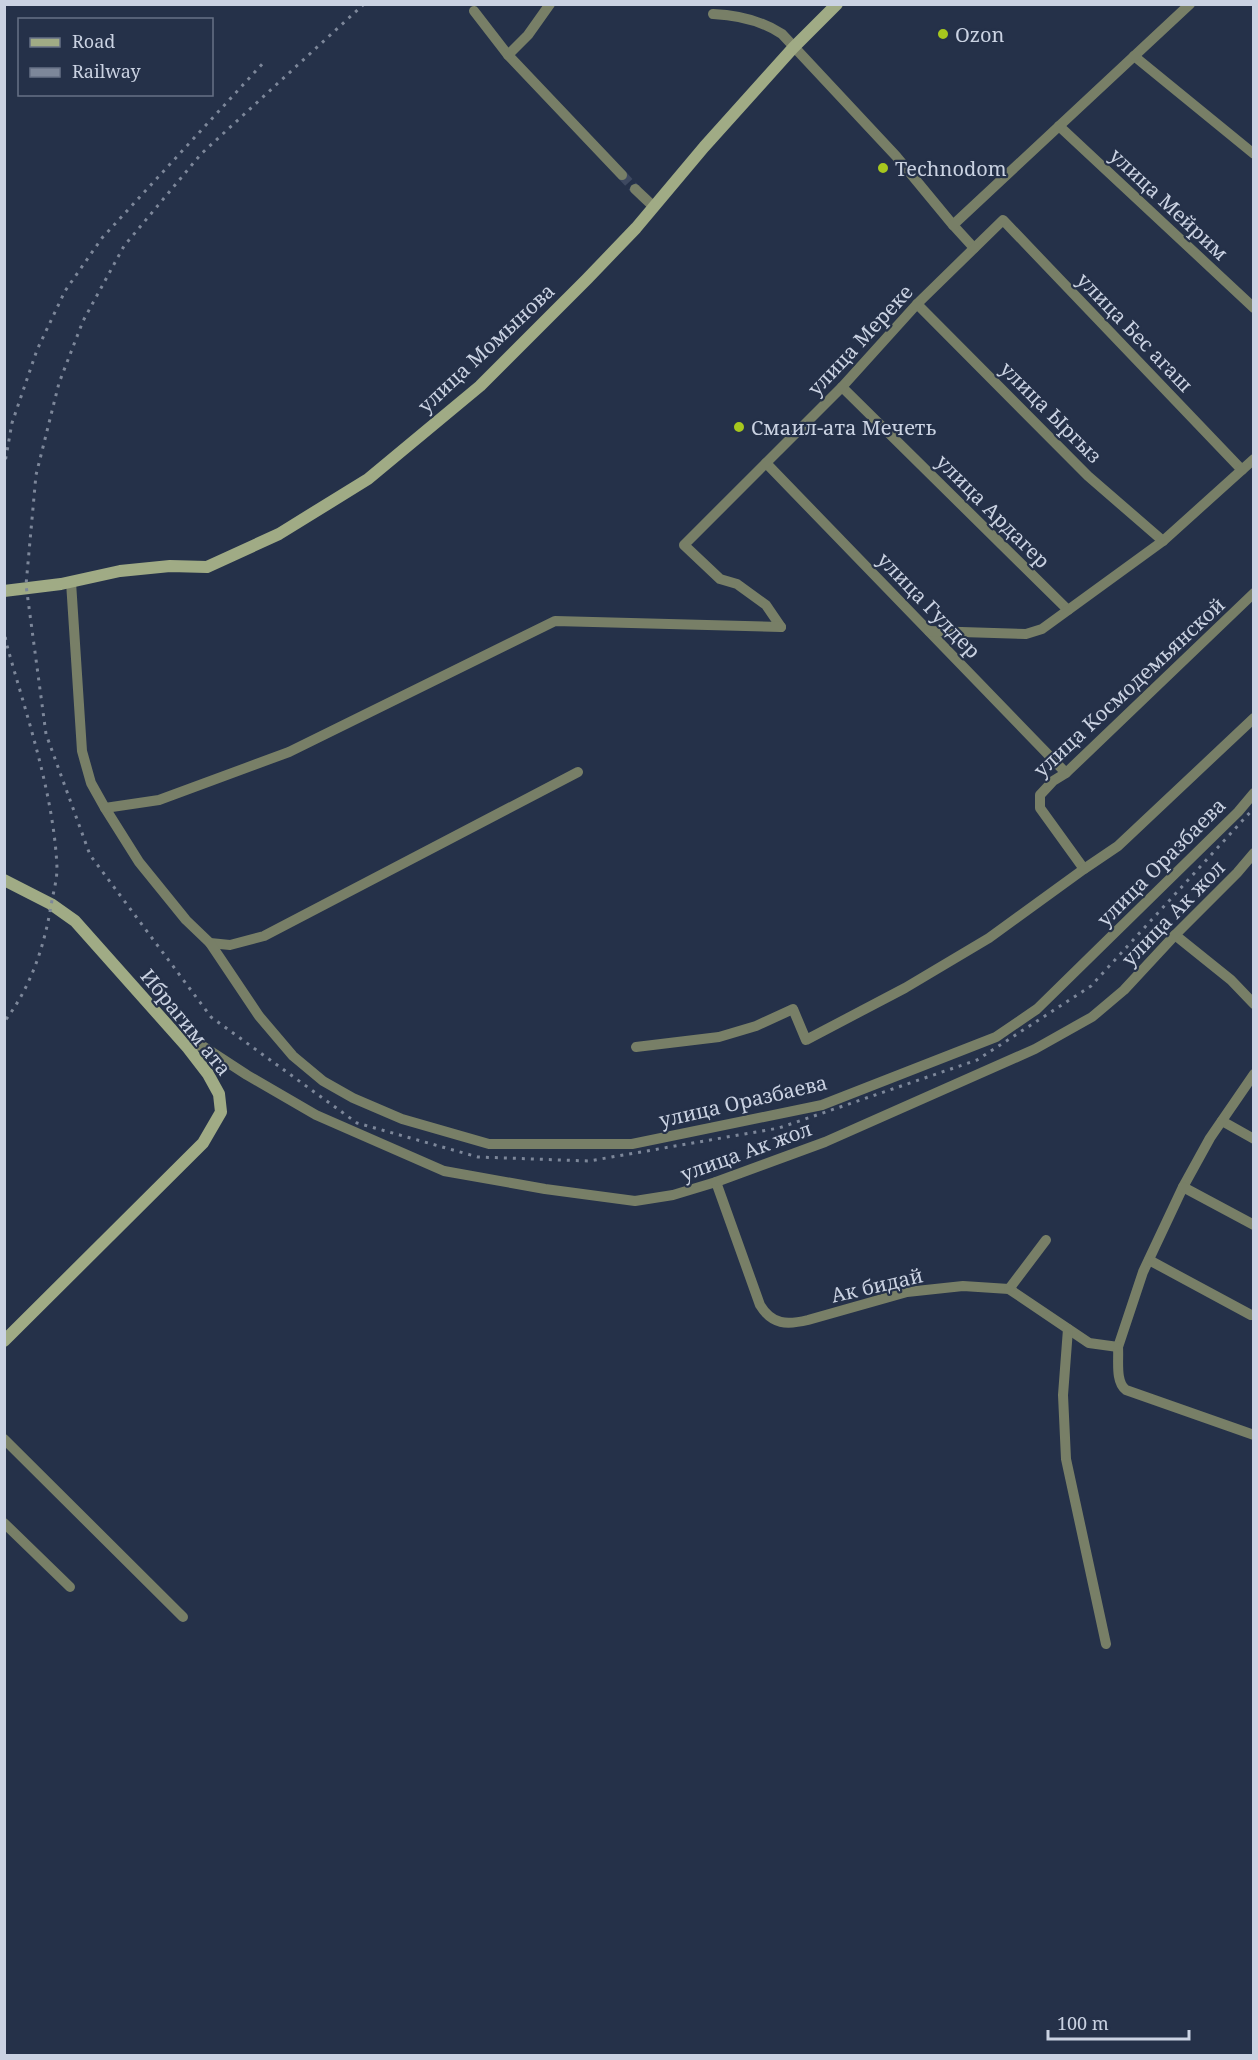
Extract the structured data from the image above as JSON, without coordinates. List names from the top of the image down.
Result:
{
  "streets": {
    "main road": ["улица Момынова", "Ибрагим ата"],
    "street": [
      "улица Мейрим",
      "улица Бес агаш",
      "улица Мереке",
      "улица Ыргыз",
      "улица Ардагер",
      "улица Гулдер",
      "улица Космодемьянской",
      "улица Оразбаева",
      "улица Ак жол",
      "Ак бидай"
    ]
  },
  "crossings": [
    ["улица Бес агаш", "улица Мереке"],
    ["улица Мереке", "улица Ыргыз"],
    ["улица Мереке", "улица Ардагер"],
    ["улица Мереке", "улица Гулдер"],
    ["улица Мереке", "улица Оразбаева"],
    ["улица Момынова", "улица Оразбаева"],
    ["улица Гулдер", "улица Космодемьянской"],
    ["улица Космодемьянской", "улица Оразбаева"],
    ["улица Ак жол", "Ибрагим ата"],
    ["улица Ак жол", "Ак бидай"]
  ],
  "places": ["Ozon", "Technodom", "Смаил-ата Мечеть"],
  "legend": ["Road", "Railway"],
  "scale_bar": "100 m"
}
